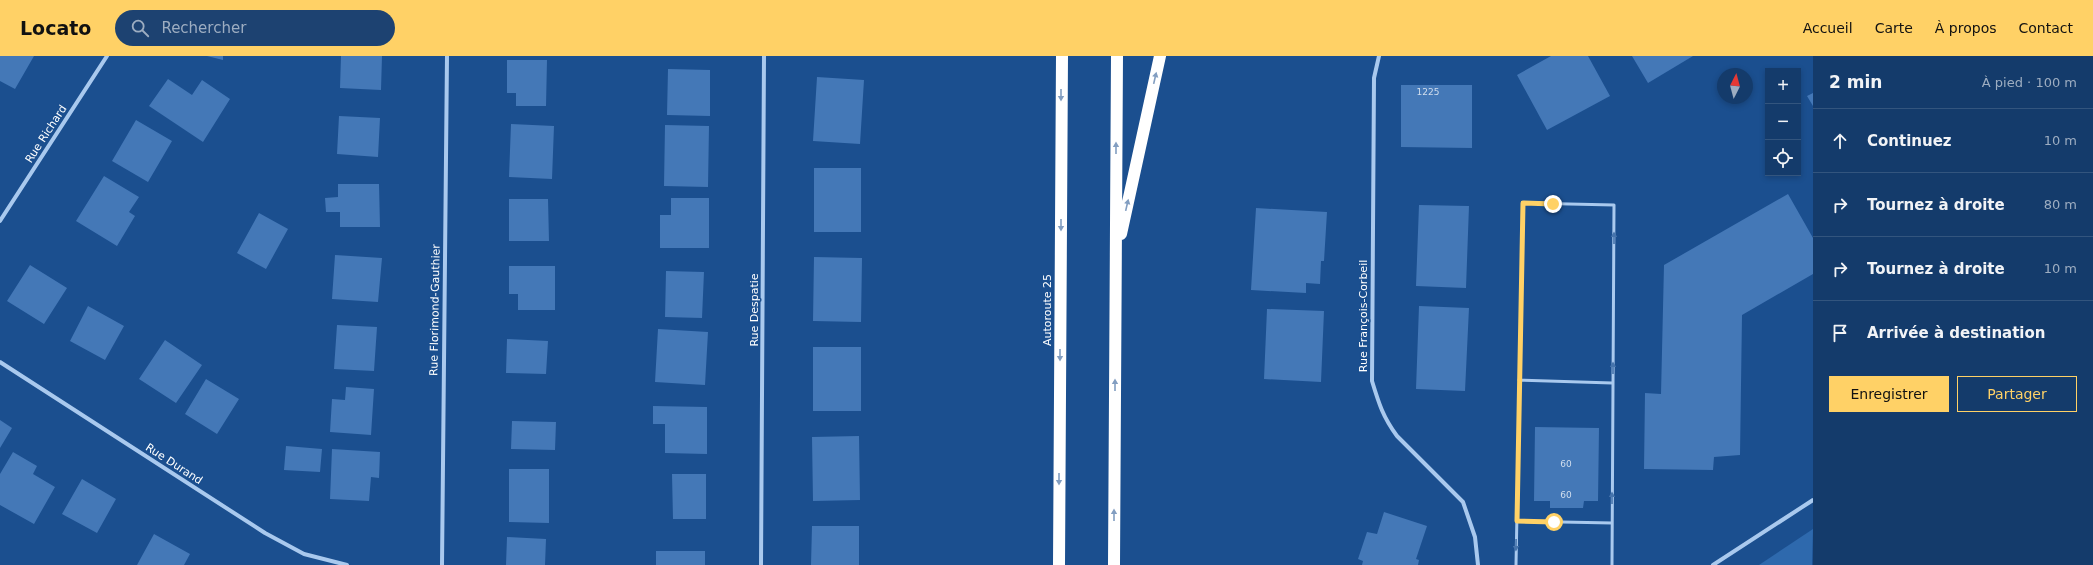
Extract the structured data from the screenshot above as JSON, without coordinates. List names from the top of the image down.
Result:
{
  "streets": {
    "highway": ["Autoroute 25"],
    "street": [
      "Rue Richard",
      "Rue Florimond-Gauthier",
      "Rue Despatie",
      "Rue François-Corbeil",
      "Rue Durand"
    ]
  },
  "house_numbers": ["1225", "60", "60"],
  "north": "top",
  "page": {
    "header": "Locato",
    "search": "Rechercher",
    "nav": [
      "Accueil",
      "Carte",
      "À propos",
      "Contact"
    ],
    "heading": ["2 min", "À pied · 100 m"],
    "map_buttons": ["+", "−"],
    "list": [
      ["Continuez", "10 m"],
      ["Tournez à droite", "80 m"],
      ["Tournez à droite", "10 m"],
      "Arrivée à destination"
    ],
    "buttons": ["Enregistrer", "Partager"]
  }
}
